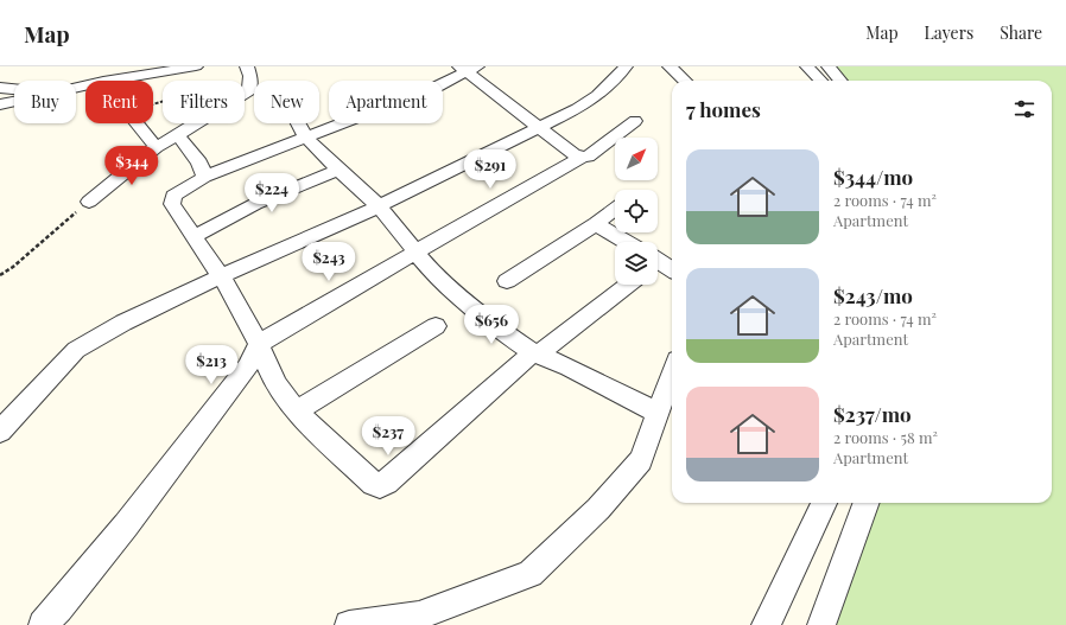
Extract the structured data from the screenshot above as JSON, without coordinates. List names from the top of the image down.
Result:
{
  "north": "top right",
  "page": {
    "header": "Map",
    "nav": ["Map", "Layers", "Share"],
    "chip": [
      "Buy",
      "Rent",
      "Filters",
      "New",
      "Apartment"
    ],
    "heading": "7 homes",
    "list": [
      {
        "name": "$344/mo",
        "note": "2 rooms · 74 m² · Apartment"
      },
      {
        "name": "$243/mo",
        "note": "2 rooms · 74 m² · Apartment"
      },
      {
        "name": "$237/mo",
        "note": "2 rooms · 58 m² · Apartment"
      }
    ],
    "price": [
      "$344",
      "$291",
      "$224",
      "$243",
      "$656",
      "$213",
      "$237"
    ]
  }
}
